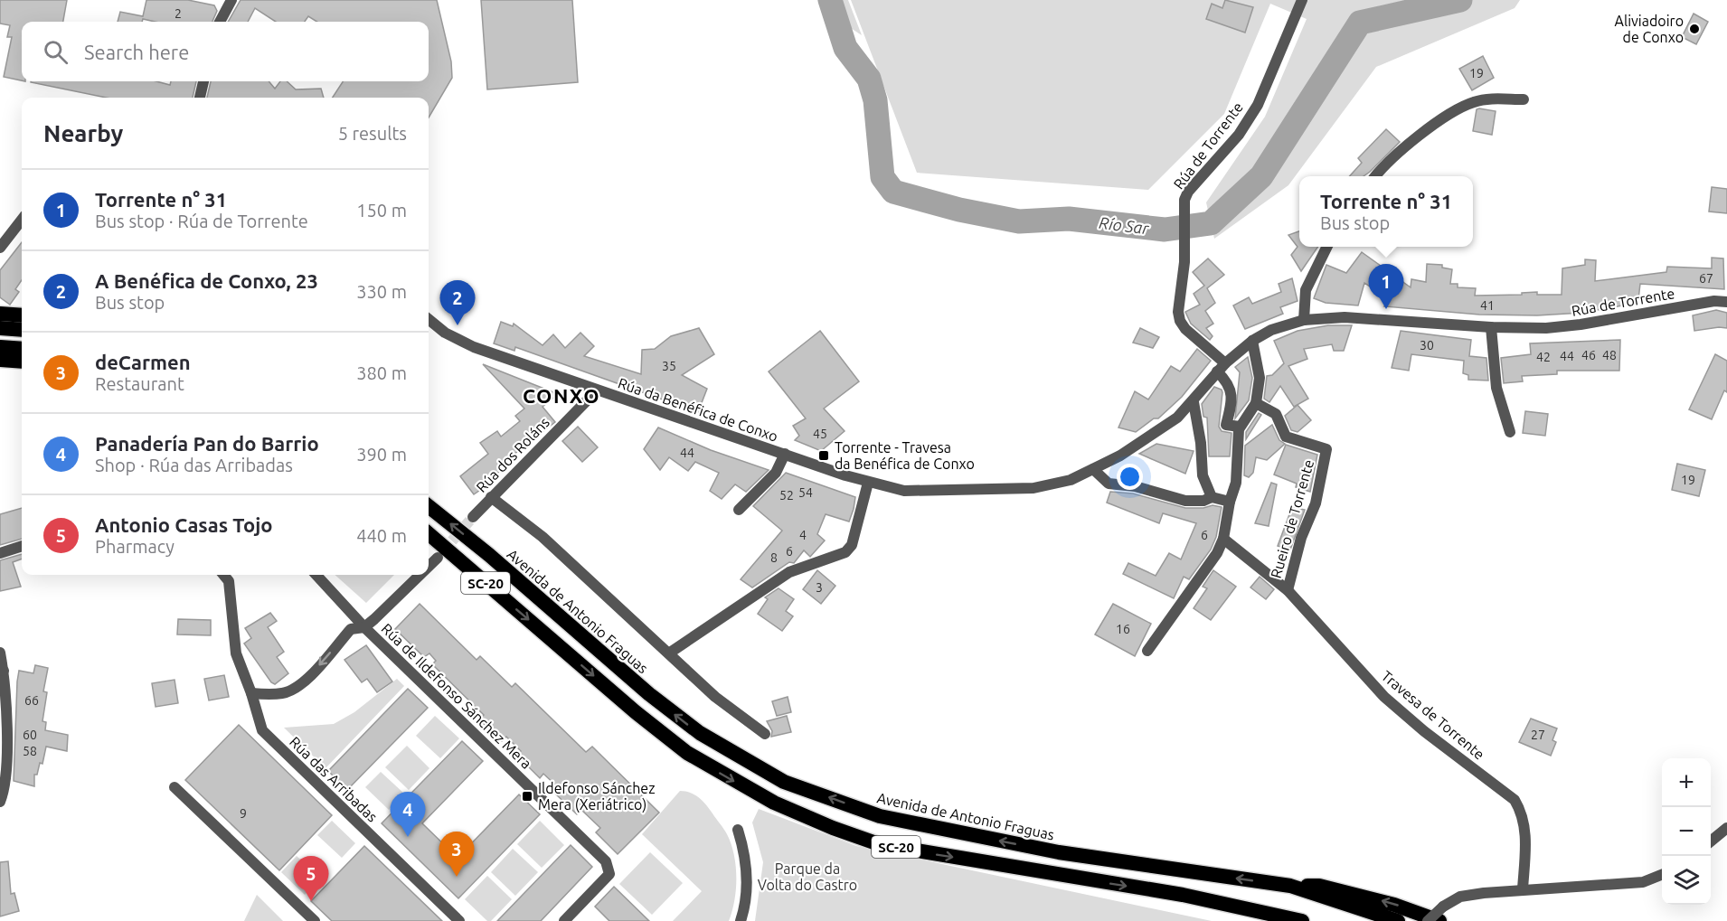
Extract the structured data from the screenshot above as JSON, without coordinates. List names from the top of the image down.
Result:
{
  "streets": {
    "highway": ["SC-20", "Avenida de Antonio Fraguas"],
    "street": [
      "Rúa de Torrente",
      "Rúa da Benéfica de Conxo",
      "Rúa dos Roláns",
      "Rueiro de Torrente",
      "Rúa de Ildefonso Sánchez Mera",
      "Travesa de Torrente",
      "Rúa das Arribadas"
    ]
  },
  "crossings": [
    ["Rúa de Torrente", "Rúa da Benéfica de Conxo"],
    ["Rúa da Benéfica de Conxo", "Rúa dos Roláns"],
    ["Rueiro de Torrente", "Travesa de Torrente"]
  ],
  "districts": ["CONXO"],
  "water": ["Río Sar"],
  "parks": ["Parque da Volta do Castro"],
  "places": {
    "other": ["Aliviadoiro de Conxo"],
    "transit": ["Torrente - Travesa da Benéfica de Conxo", "Ildefonso Sánchez Mera (Xeriátrico)"]
  },
  "house_numbers": [
    "2",
    "19",
    "67",
    "41",
    "30",
    "46",
    "48",
    "44",
    "42",
    "35",
    "45",
    "44",
    "19",
    "54",
    "52",
    "4",
    "6",
    "6",
    "8",
    "3",
    "16",
    "66",
    "60",
    "27",
    "58",
    "9"
  ],
  "page": {
    "search": "Search here",
    "heading": ["Nearby", "5 results"],
    "list": [
      {
        "mark": "1",
        "name": "Torrente n° 31",
        "note": "Bus stop · Rúa de Torrente",
        "value": "150 m"
      },
      {
        "mark": "2",
        "name": "A Benéfica de Conxo, 23",
        "note": "Bus stop",
        "value": "330 m"
      },
      {
        "mark": "3",
        "name": "deCarmen",
        "note": "Restaurant",
        "value": "380 m"
      },
      {
        "mark": "4",
        "name": "Panadería Pan do Barrio",
        "note": "Shop · Rúa das Arribadas",
        "value": "390 m"
      },
      {
        "mark": "5",
        "name": "Antonio Casas Tojo",
        "note": "Pharmacy",
        "value": "440 m"
      }
    ],
    "popup": ["Torrente n° 31", "Bus stop"],
    "pins": [
      "1",
      "2",
      "4",
      "3",
      "5"
    ],
    "map_buttons": ["+", "−"]
  }
}
